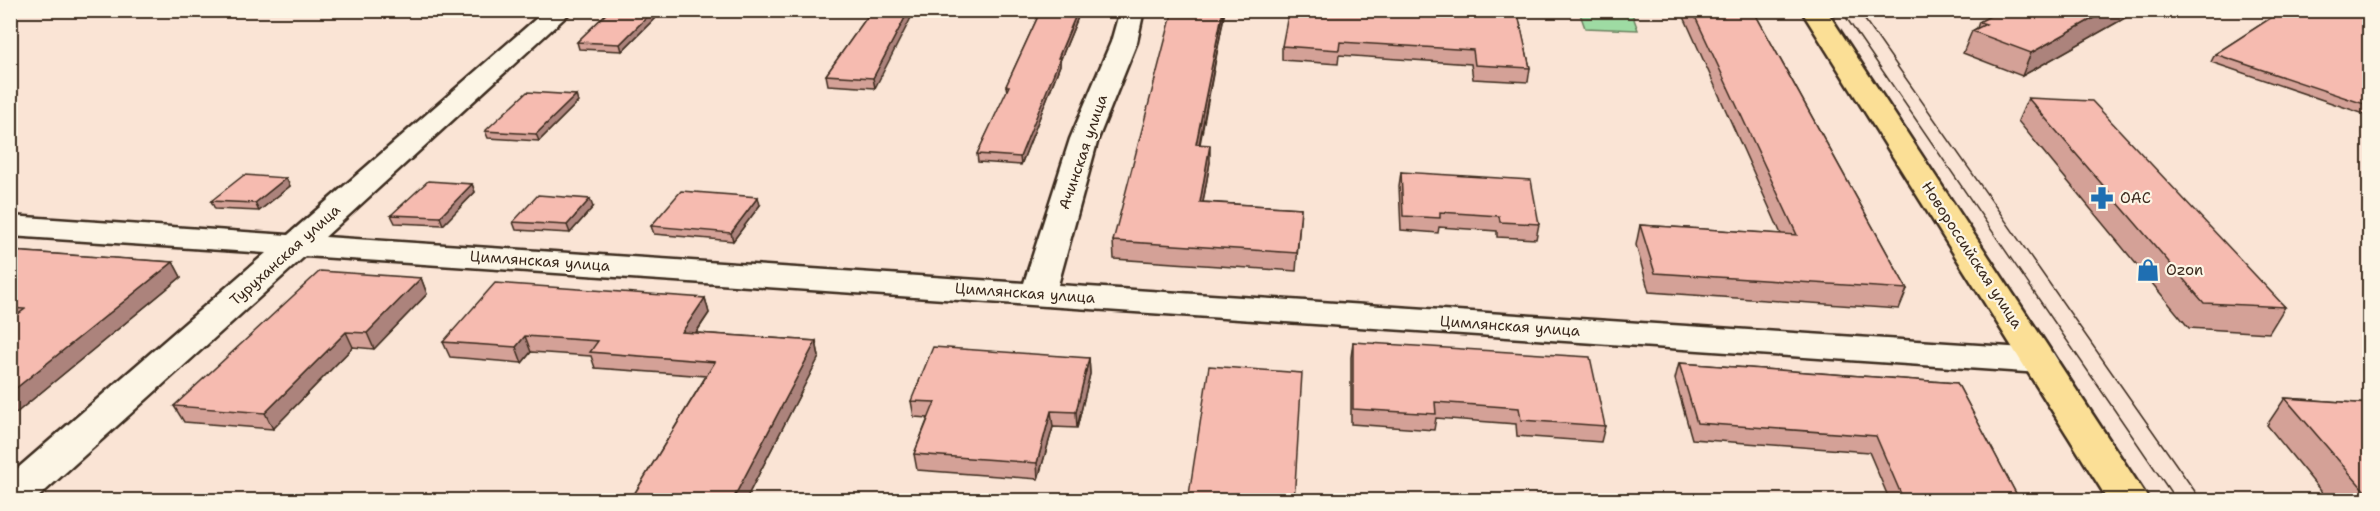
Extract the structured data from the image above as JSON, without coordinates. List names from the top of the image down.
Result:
{
  "streets": {
    "main road": ["Новороссийская улица"],
    "street": ["Ачинская улица", "Туруханская улица", "Цимлянская улица"]
  },
  "crossings": [
    ["Ачинская улица", "Цимлянская улица"],
    ["Туруханская улица", "Цимлянская улица"],
    ["Новороссийская улица", "Цимлянская улица"]
  ],
  "places": {
    "pharmacy": ["ОАС"],
    "shop": ["Ozon"]
  }
}
